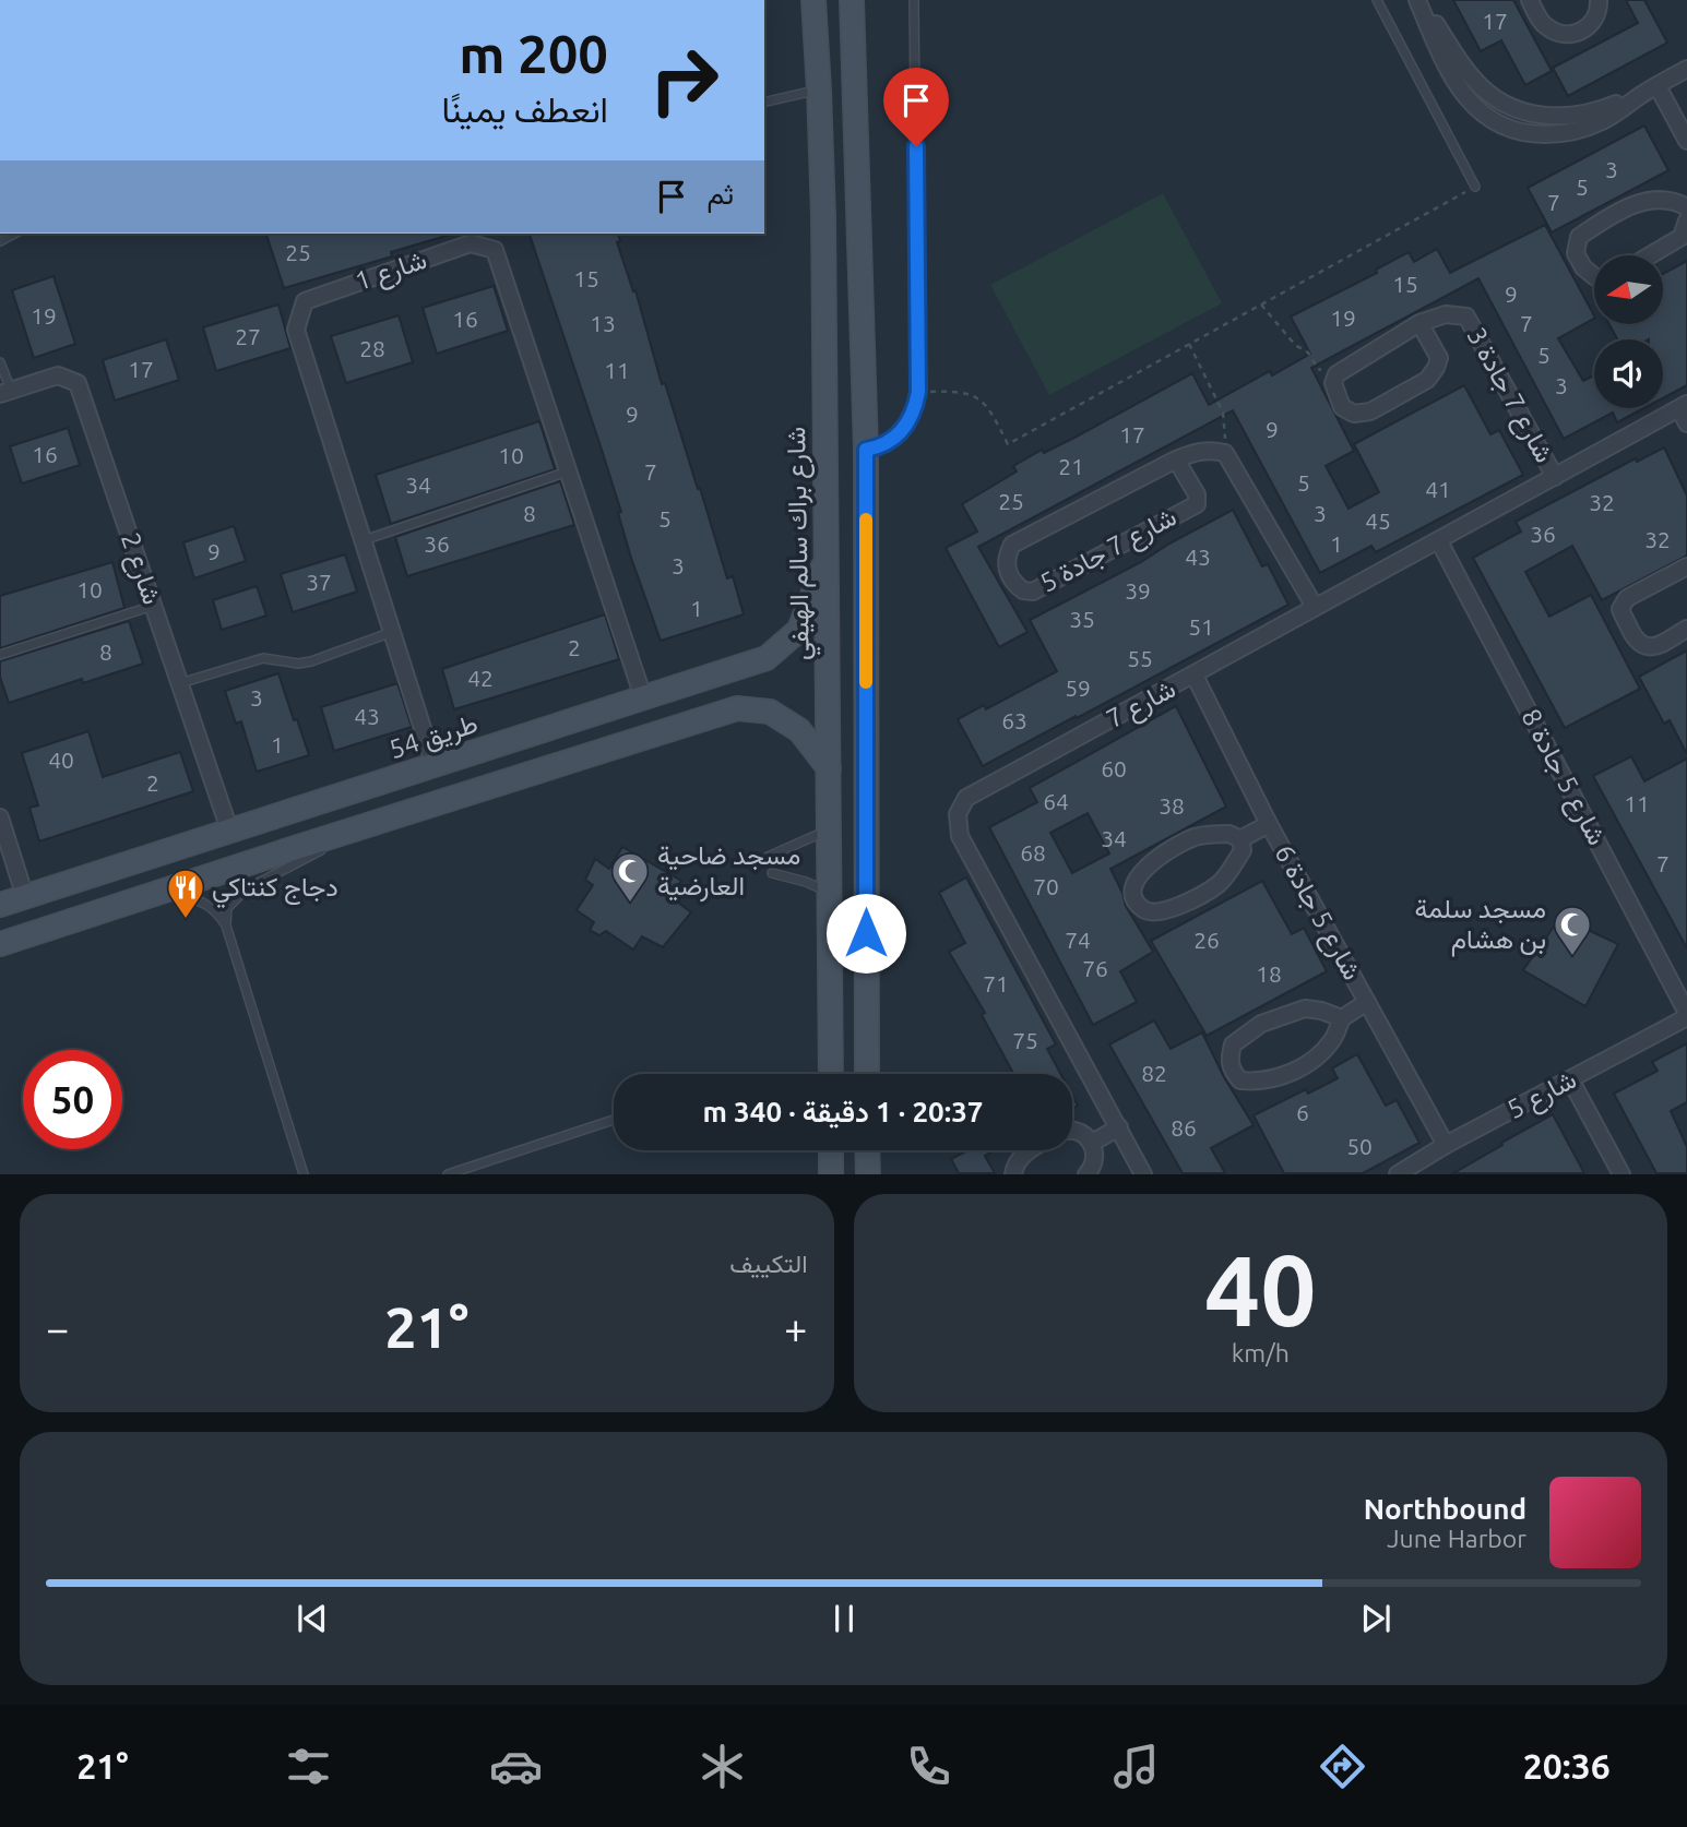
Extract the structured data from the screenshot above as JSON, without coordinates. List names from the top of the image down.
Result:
{
  "streets": {
    "main road": ["شارع براك سالم الهيفي", "طريق 54"],
    "street": [
      "شارع 1",
      "شارع 7 جادة 3",
      "شارع 7 جادة 5",
      "شارع 2",
      "شارع 7",
      "شارع 5 جادة 8",
      "شارع 5 جادة 6",
      "شارع 5"
    ]
  },
  "crossings": [
    ["شارع 1", "طريق 54"],
    ["شارع 7 جادة 3", "شارع 7"],
    ["شارع براك سالم الهيفي", "طريق 54"],
    ["شارع 2", "طريق 54"],
    ["شارع 7", "شارع 5 جادة 8"],
    ["شارع 7", "شارع 5 جادة 6"],
    ["شارع 5 جادة 8", "شارع 5"],
    ["شارع 5 جادة 6", "شارع 5"]
  ],
  "places": {
    "mosque": ["مسجد ضاحية العارضية", "مسجد سلمة بن هشام"],
    "restaurant": ["دجاج كنتاكي"]
  },
  "house_numbers": [
    "17",
    "3",
    "5",
    "7",
    "25",
    "15",
    "15",
    "9",
    "19",
    "19",
    "16",
    "13",
    "7",
    "27",
    "28",
    "5",
    "17",
    "11",
    "3",
    "9",
    "9",
    "17",
    "16",
    "10",
    "21",
    "7",
    "5",
    "34",
    "41",
    "25",
    "32",
    "8",
    "3",
    "5",
    "45",
    "36",
    "32",
    "36",
    "1",
    "9",
    "43",
    "3",
    "37",
    "10",
    "39",
    "1",
    "35",
    "51",
    "2",
    "8",
    "55",
    "42",
    "59",
    "3",
    "43",
    "63",
    "1",
    "40",
    "60",
    "2",
    "64",
    "11",
    "38",
    "34",
    "68",
    "7",
    "70",
    "74",
    "26",
    "76",
    "18",
    "71",
    "75",
    "82",
    "6",
    "86",
    "50"
  ],
  "north": "left",
  "page": {
    "turn": ["200 m", "انعطف يمينًا"],
    "then": "ثم",
    "limit": "50",
    "trip": "20:37 · 1 دقيقة · 340 m",
    "tile": [
      ["40", "km/h"],
      "التكييف"
    ],
    "heat": ["−", "21°", "+"],
    "song": ["Northbound", "June Harbor"],
    "tabs": ["20:36", "21°"]
  }
}
